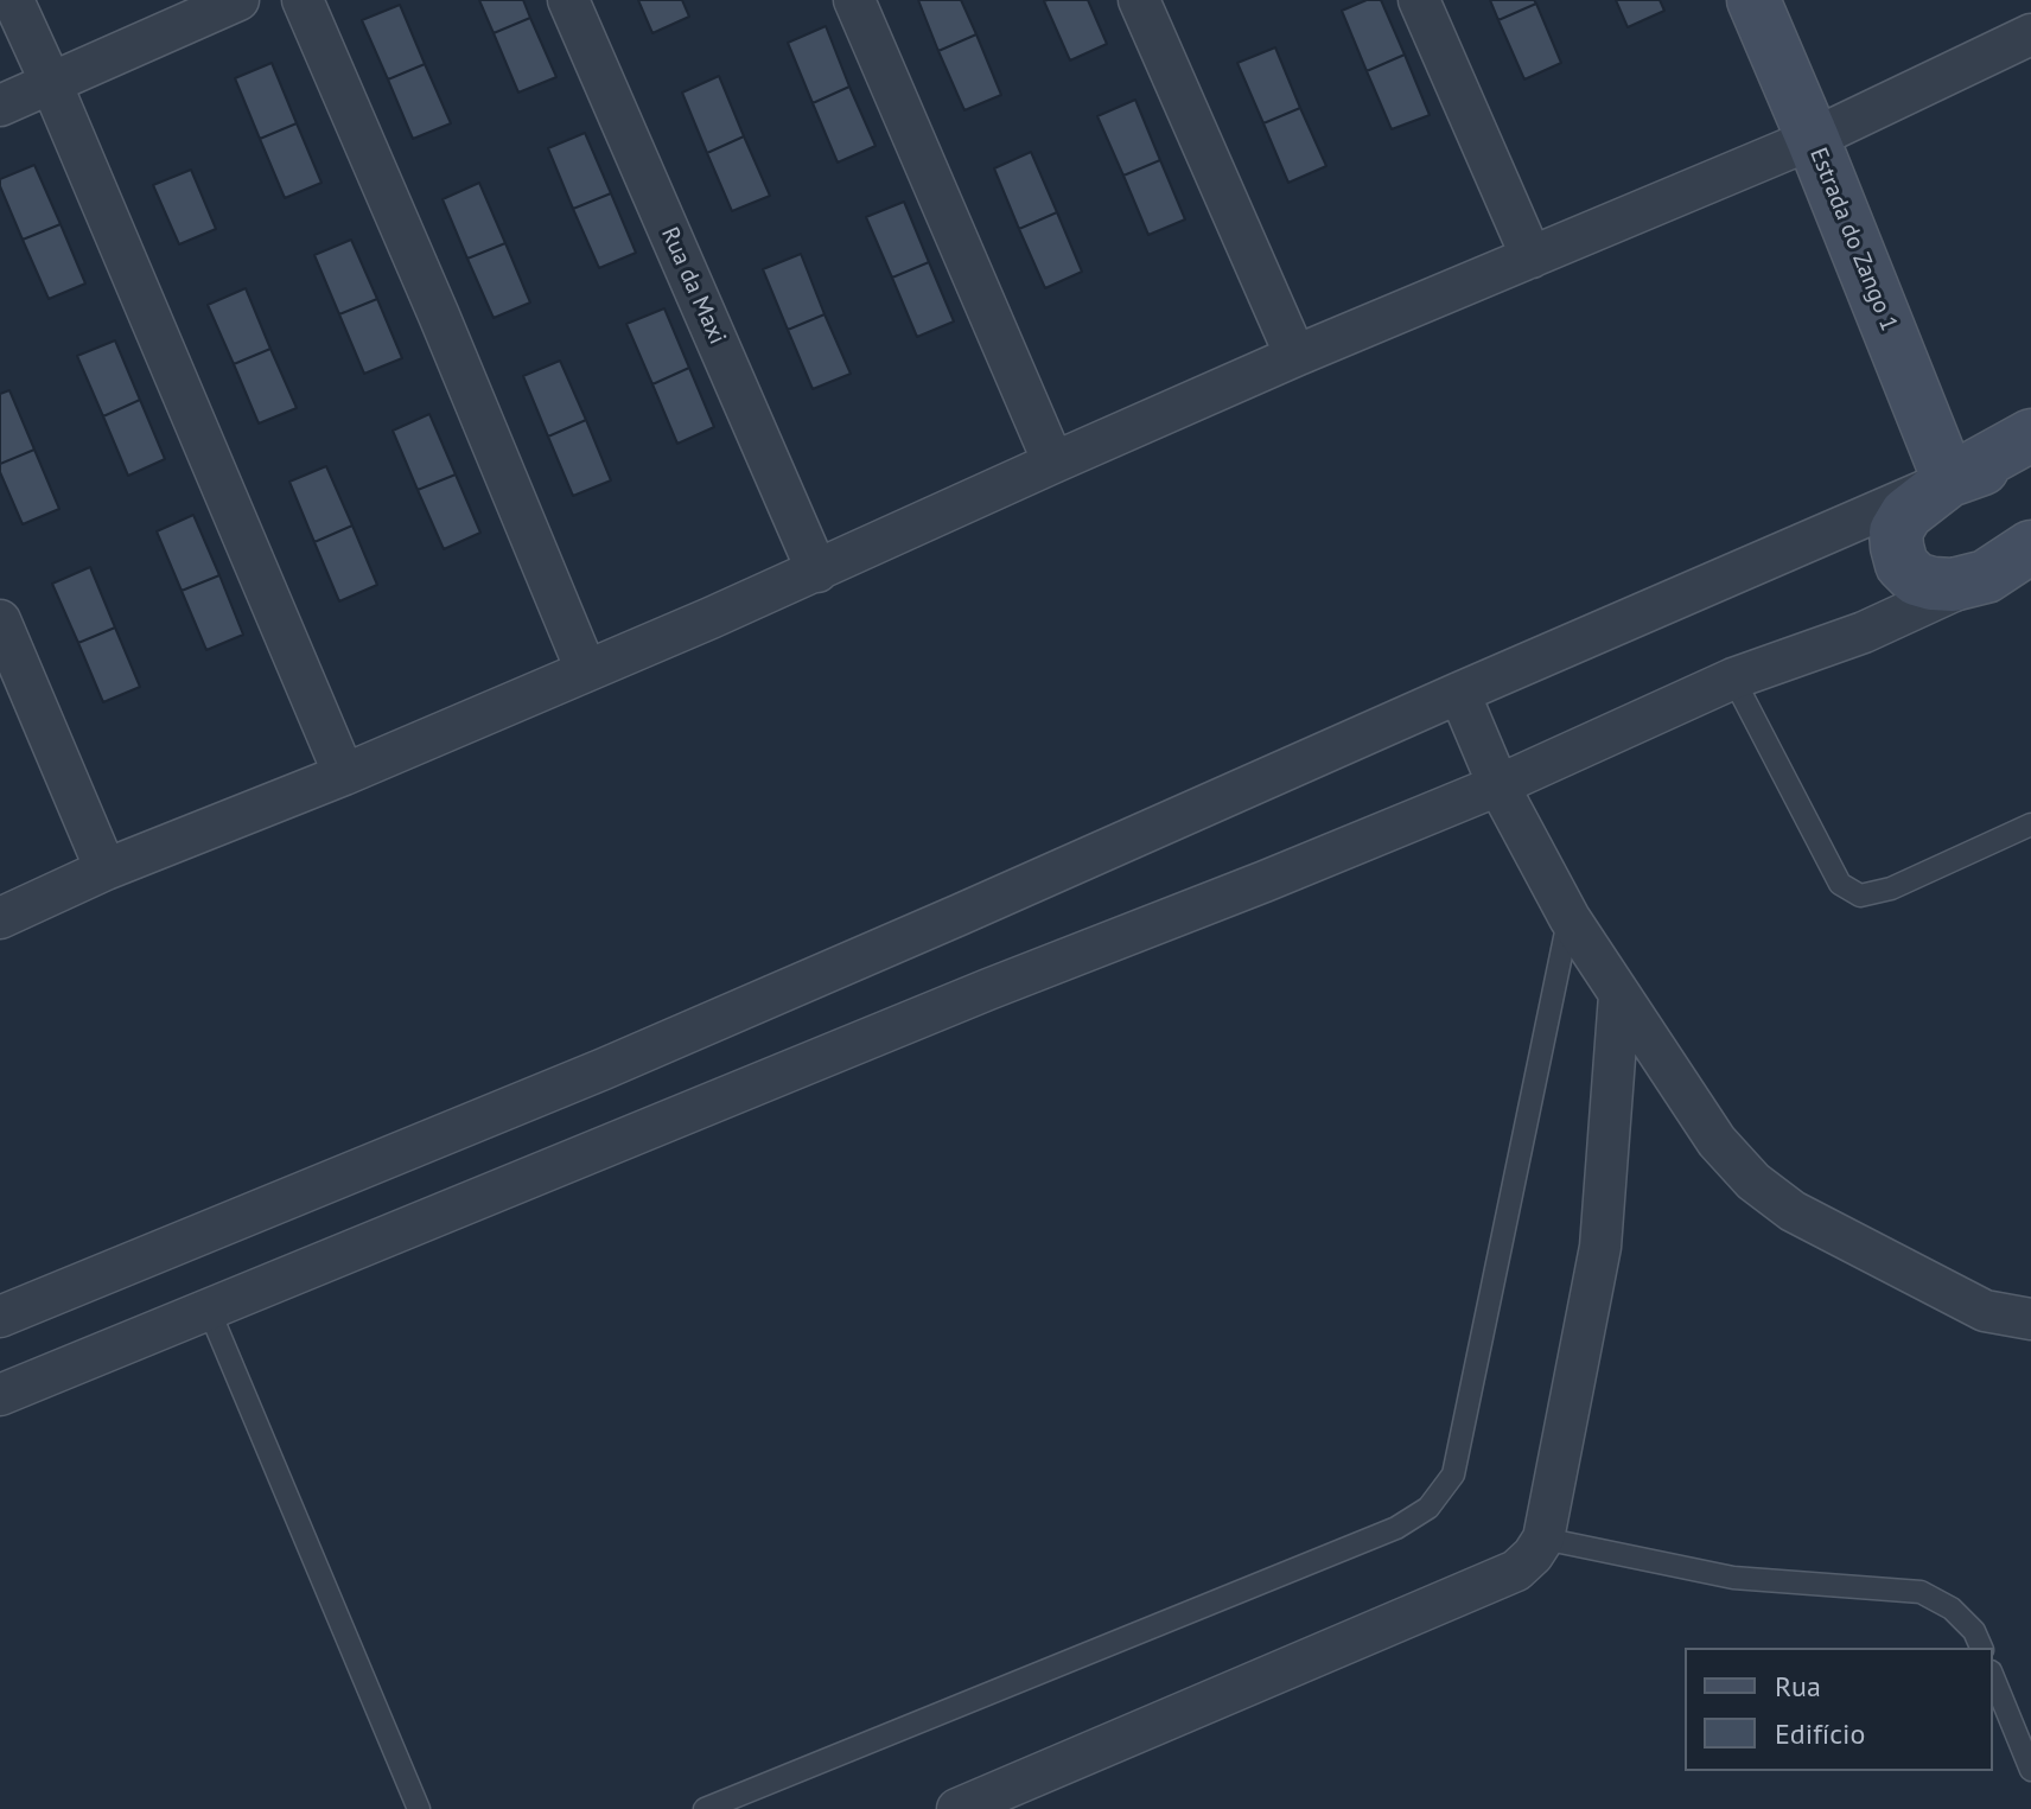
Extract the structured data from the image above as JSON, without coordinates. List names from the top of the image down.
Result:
{
  "streets": {
    "street": ["Estrada do Zango 1", "Rua da Maxi"]
  },
  "legend": ["Rua", "Edifício"]
}
